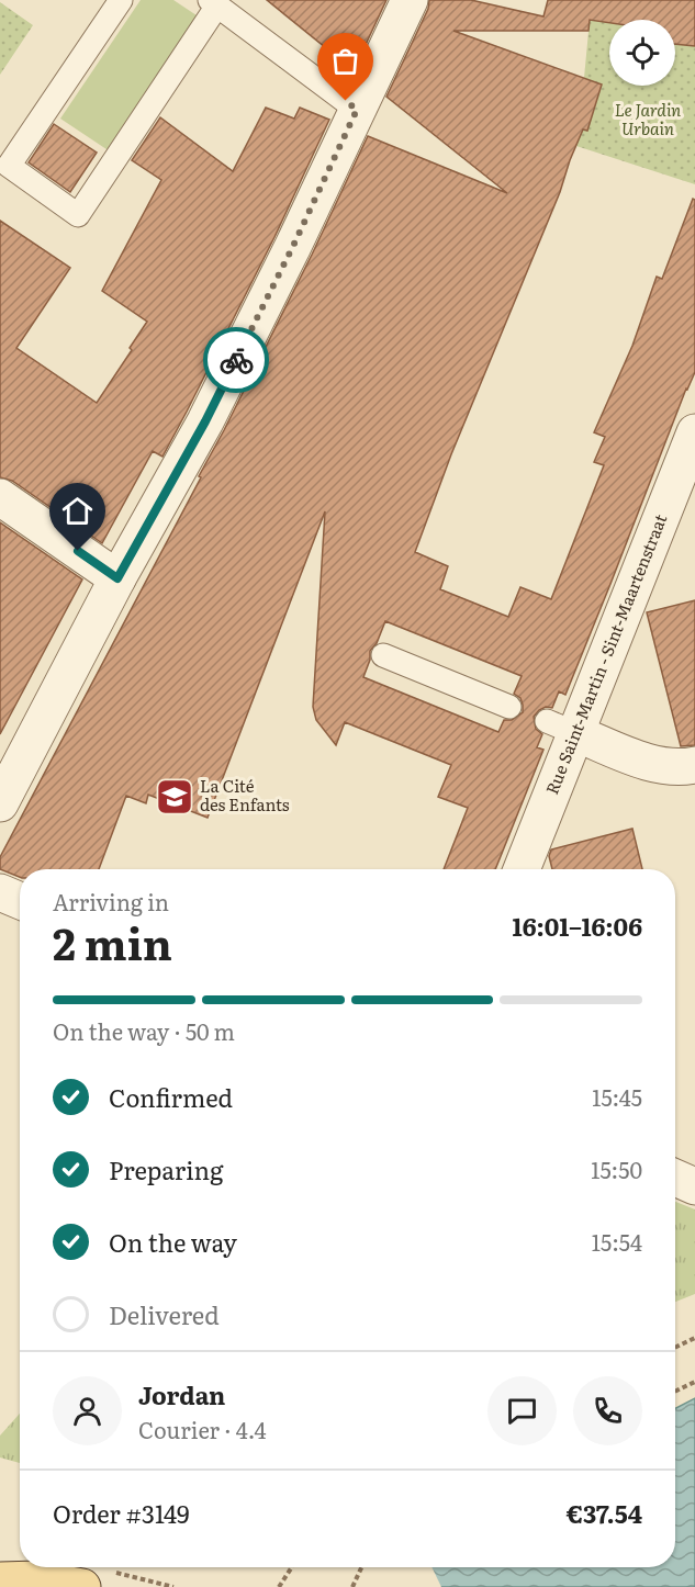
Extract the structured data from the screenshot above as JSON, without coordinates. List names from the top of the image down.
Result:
{
  "streets": {
    "street": ["Rue Saint-Martin - Sint-Maartenstraat"]
  },
  "parks": ["Le Jardin Urbain"],
  "places": {
    "school or university": ["La Cité des Enfants"]
  },
  "page": {
    "heading": ["2 min", "Arriving in", "16:01–16:06"],
    "panel": [
      "Jordan",
      "Courier · 4.4",
      "Order #3149",
      "€37.54"
    ],
    "bar": "On the way · 50 m",
    "list": [
      ["Confirmed", "15:45"],
      ["Preparing", "15:50"],
      ["On the way", "15:54"],
      "Delivered"
    ]
  }
}
